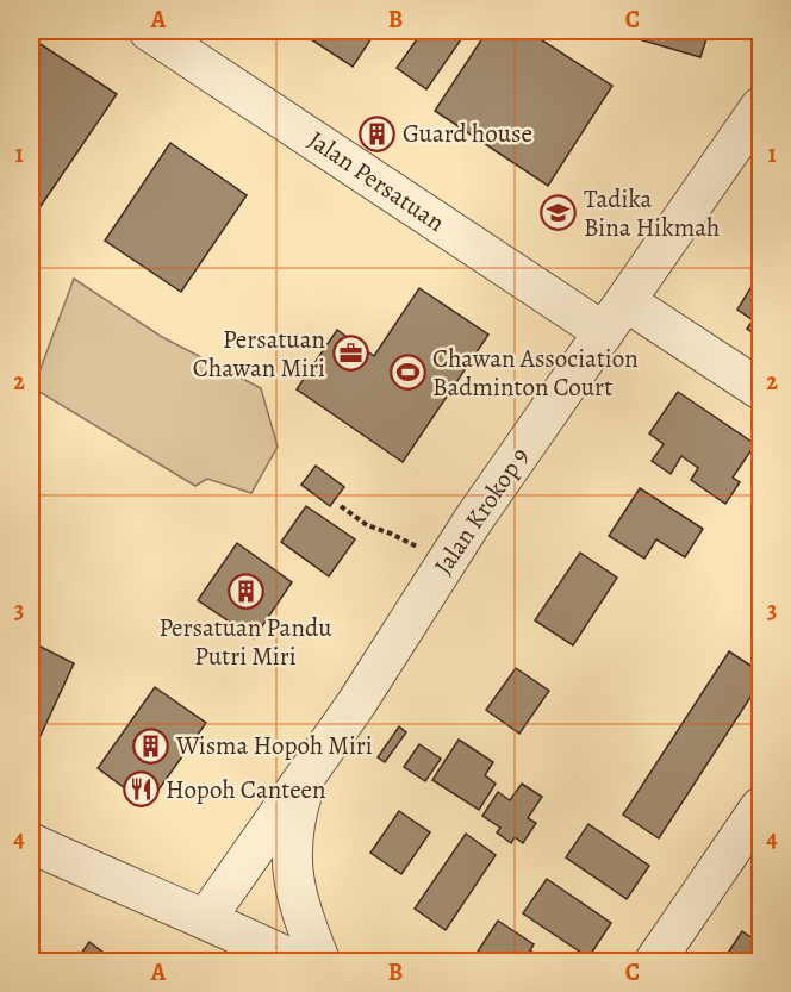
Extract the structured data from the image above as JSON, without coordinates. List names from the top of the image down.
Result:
{
  "streets": {
    "street": ["Jalan Persatuan", "Jalan Krokop 9"]
  },
  "crossings": [
    ["Jalan Persatuan", "Jalan Krokop 9"]
  ],
  "places": {
    "building": ["Guard house", "Persatuan Pandu Putri Miri", "Wisma Hopoh Miri"],
    "school or university": ["Tadika Bina Hikmah"],
    "office": ["Persatuan Chawan Miri"],
    "sports": ["Chawan Association Badminton Court"],
    "restaurant": ["Hopoh Canteen"]
  },
  "grid": {
    "columns": ["A", "B", "C"],
    "rows": [
      "1",
      "2",
      "3",
      "4"
    ]
  }
}
